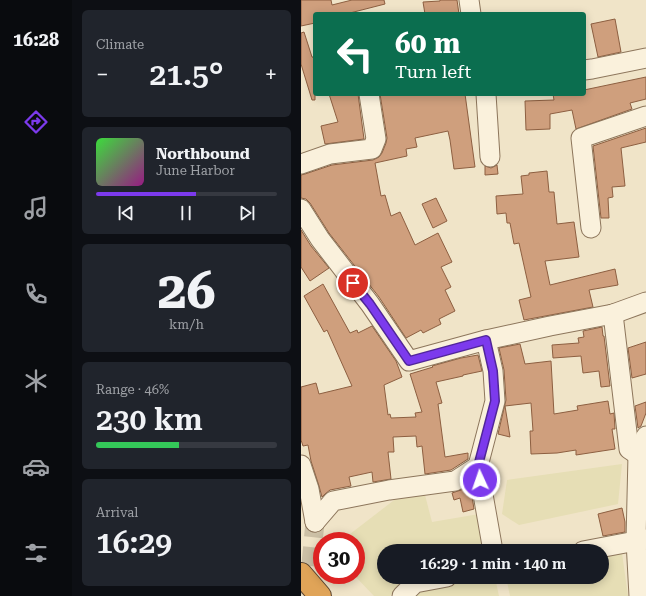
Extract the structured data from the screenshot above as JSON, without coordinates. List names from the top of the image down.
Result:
{
  "page": {
    "tabs": "16:28",
    "tile": [
      "Climate",
      ["26", "km/h"],
      ["Range · 46%", "230 km"],
      ["Arrival", "16:29"]
    ],
    "turn": ["60 m", "Turn left"],
    "heat": ["−", "21.5°", "+"],
    "song": ["Northbound", "June Harbor"],
    "limit": "30",
    "trip": "16:29 · 1 min · 140 m"
  }
}
